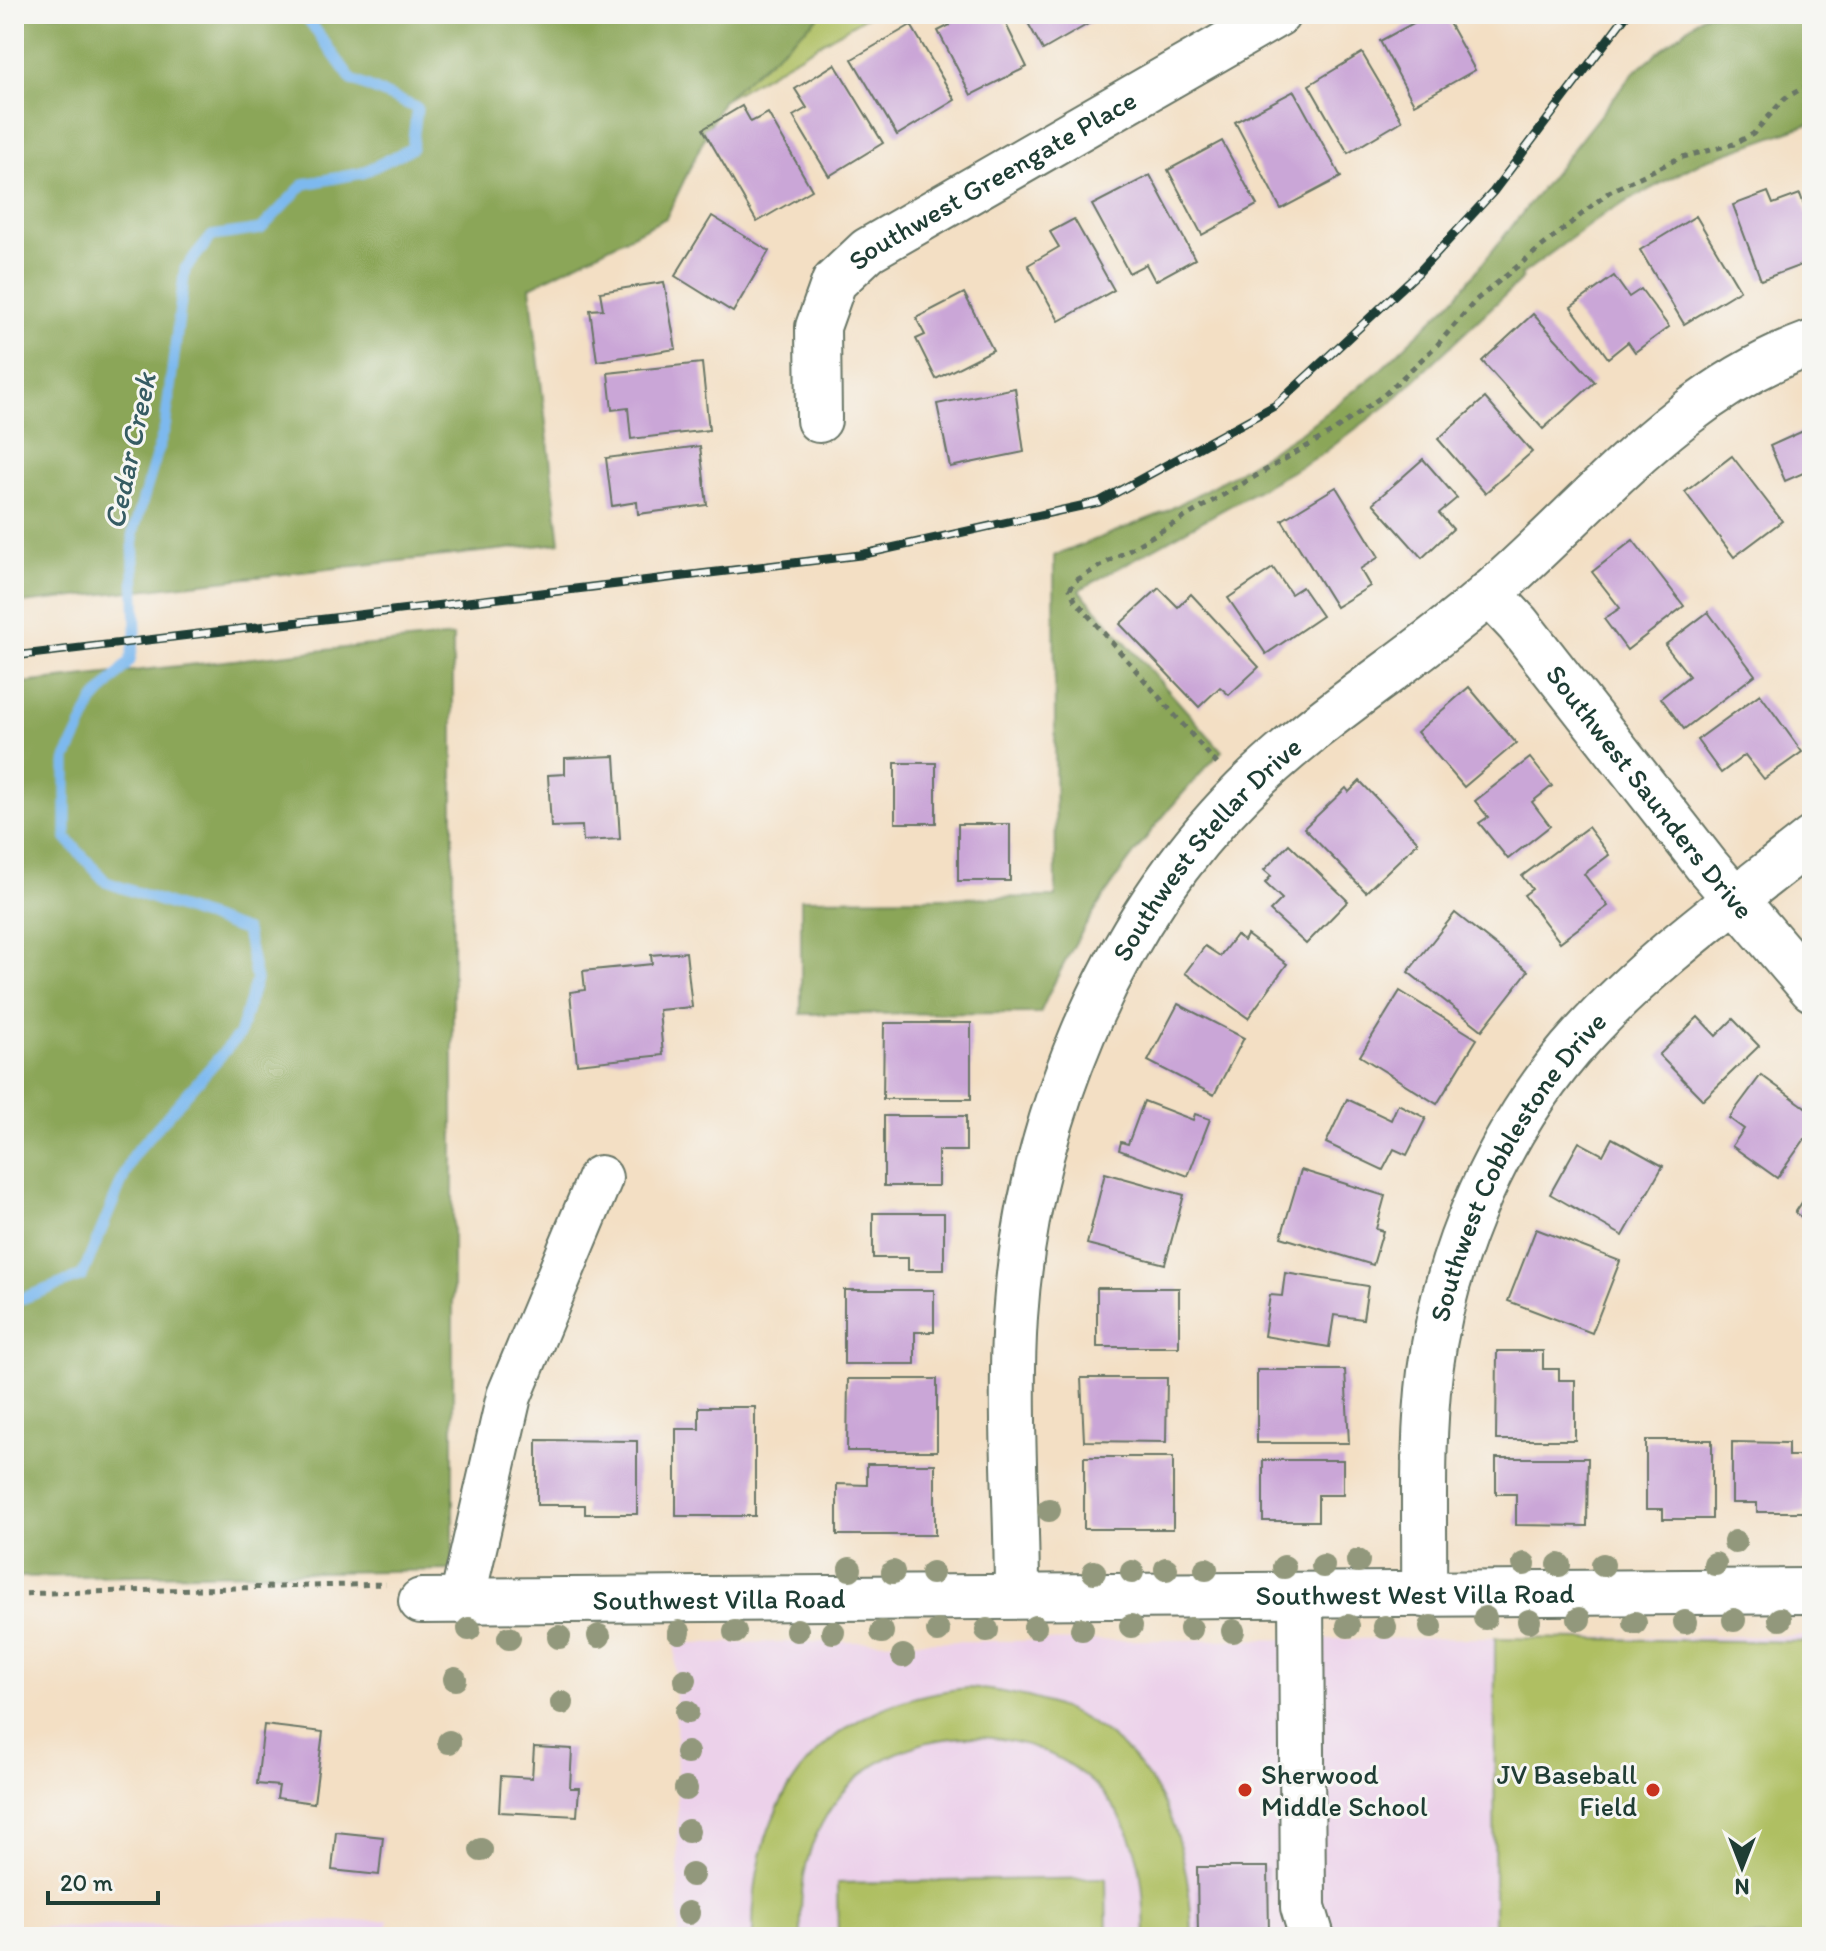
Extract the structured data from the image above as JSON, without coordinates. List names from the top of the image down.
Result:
{
  "streets": {
    "street": [
      "Southwest Greengate Place",
      "Southwest Saunders Drive",
      "Southwest Stellar Drive",
      "Southwest Cobblestone Drive",
      "Southwest West Villa Road",
      "Southwest Villa Road"
    ]
  },
  "crossings": [
    ["Southwest Saunders Drive", "Southwest Stellar Drive"],
    ["Southwest Saunders Drive", "Southwest Cobblestone Drive"],
    ["Southwest Stellar Drive", "Southwest West Villa Road"],
    ["Southwest Stellar Drive", "Southwest Villa Road"],
    ["Southwest Cobblestone Drive", "Southwest West Villa Road"],
    ["Southwest West Villa Road", "Southwest Villa Road"]
  ],
  "water": ["Cedar Creek"],
  "places": ["Sherwood Middle School", "JV Baseball Field"],
  "scale_bar": "20 m",
  "north": "bottom"
}
